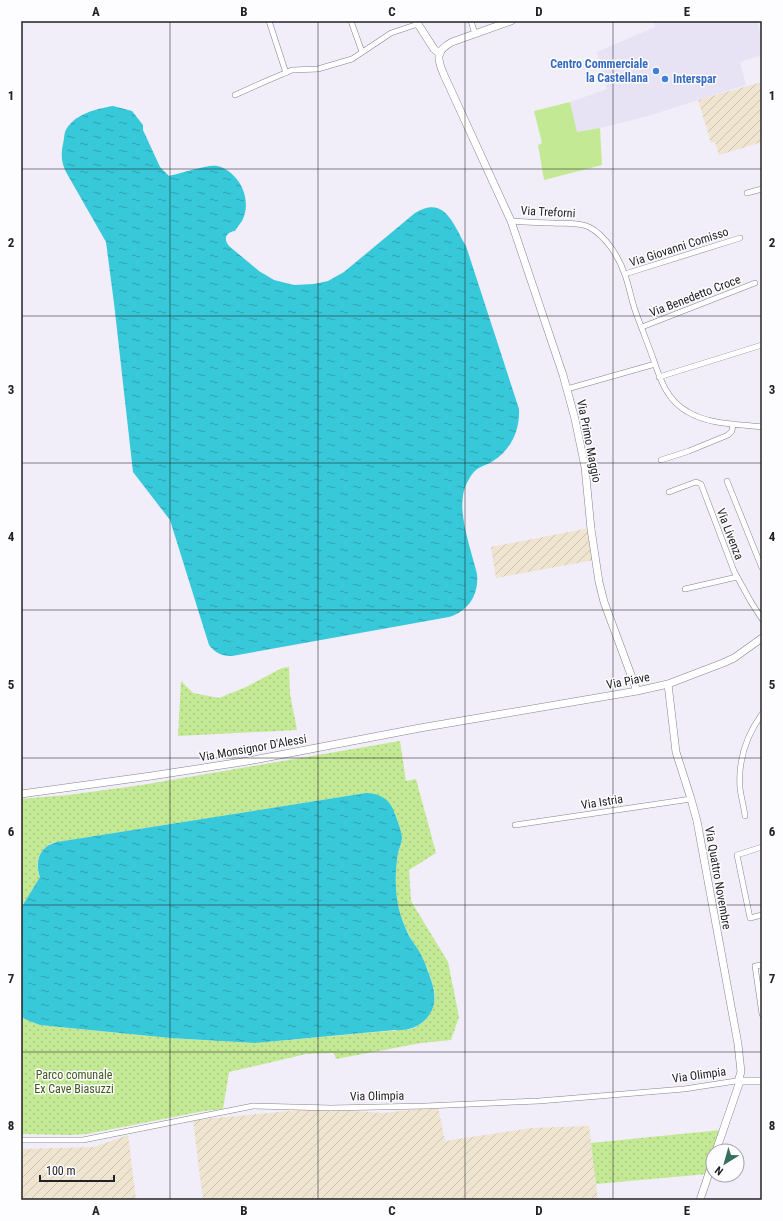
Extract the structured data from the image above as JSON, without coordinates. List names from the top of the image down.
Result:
{
  "streets": {
    "main road": [
      "Via Treforni",
      "Via Primo Maggio",
      "Via Piave",
      "Via Monsignor D'Alessi",
      "Via Quattro Novembre",
      "Via Olimpia"
    ],
    "street": [
      "Via Giovanni Comisso",
      "Via Benedetto Croce",
      "Via Livenza",
      "Via Istria"
    ]
  },
  "crossings": [
    ["Via Treforni", "Via Giovanni Comisso"],
    ["Via Treforni", "Via Benedetto Croce"],
    ["Via Treforni", "Via Primo Maggio"],
    ["Via Primo Maggio", "Via Piave"],
    ["Via Piave", "Via Monsignor D'Alessi"],
    ["Via Piave", "Via Quattro Novembre"],
    ["Via Istria", "Via Quattro Novembre"],
    ["Via Quattro Novembre", "Via Olimpia"]
  ],
  "parks": ["Parco comunale Ex Cave Biasuzzi"],
  "places": ["Centro Commerciale la Castellana", "Interspar"],
  "scale_bar": "100 m",
  "north": "bottom left",
  "grid": {
    "columns": [
      "A",
      "B",
      "C",
      "D",
      "E"
    ],
    "rows": [
      "1",
      "2",
      "3",
      "4",
      "5",
      "6",
      "7",
      "8"
    ]
  }
}
